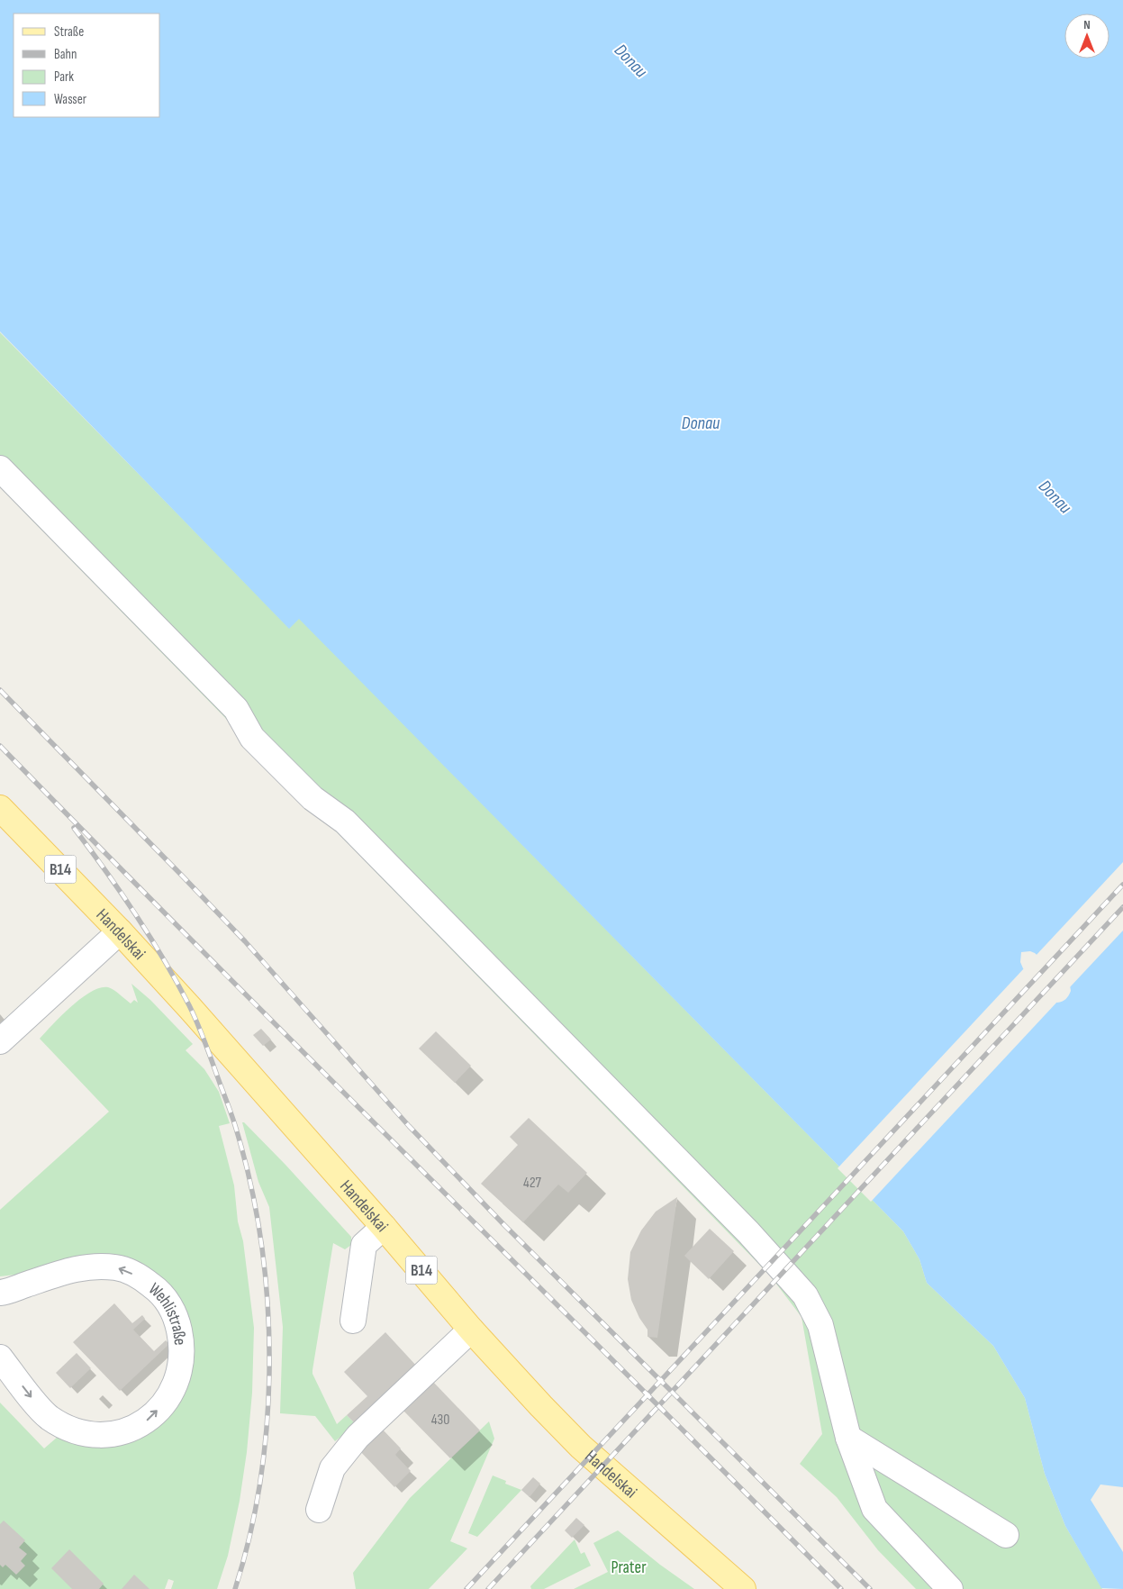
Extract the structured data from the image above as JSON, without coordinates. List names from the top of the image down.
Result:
{
  "streets": {
    "main road": ["B14", "Handelskai"],
    "street": ["Wehlistraße"]
  },
  "water": ["Donau"],
  "parks": ["Prater"],
  "house_numbers": ["427", "430"],
  "legend": [
    "Straße",
    "Bahn",
    "Park",
    "Wasser"
  ],
  "north": "top"
}
